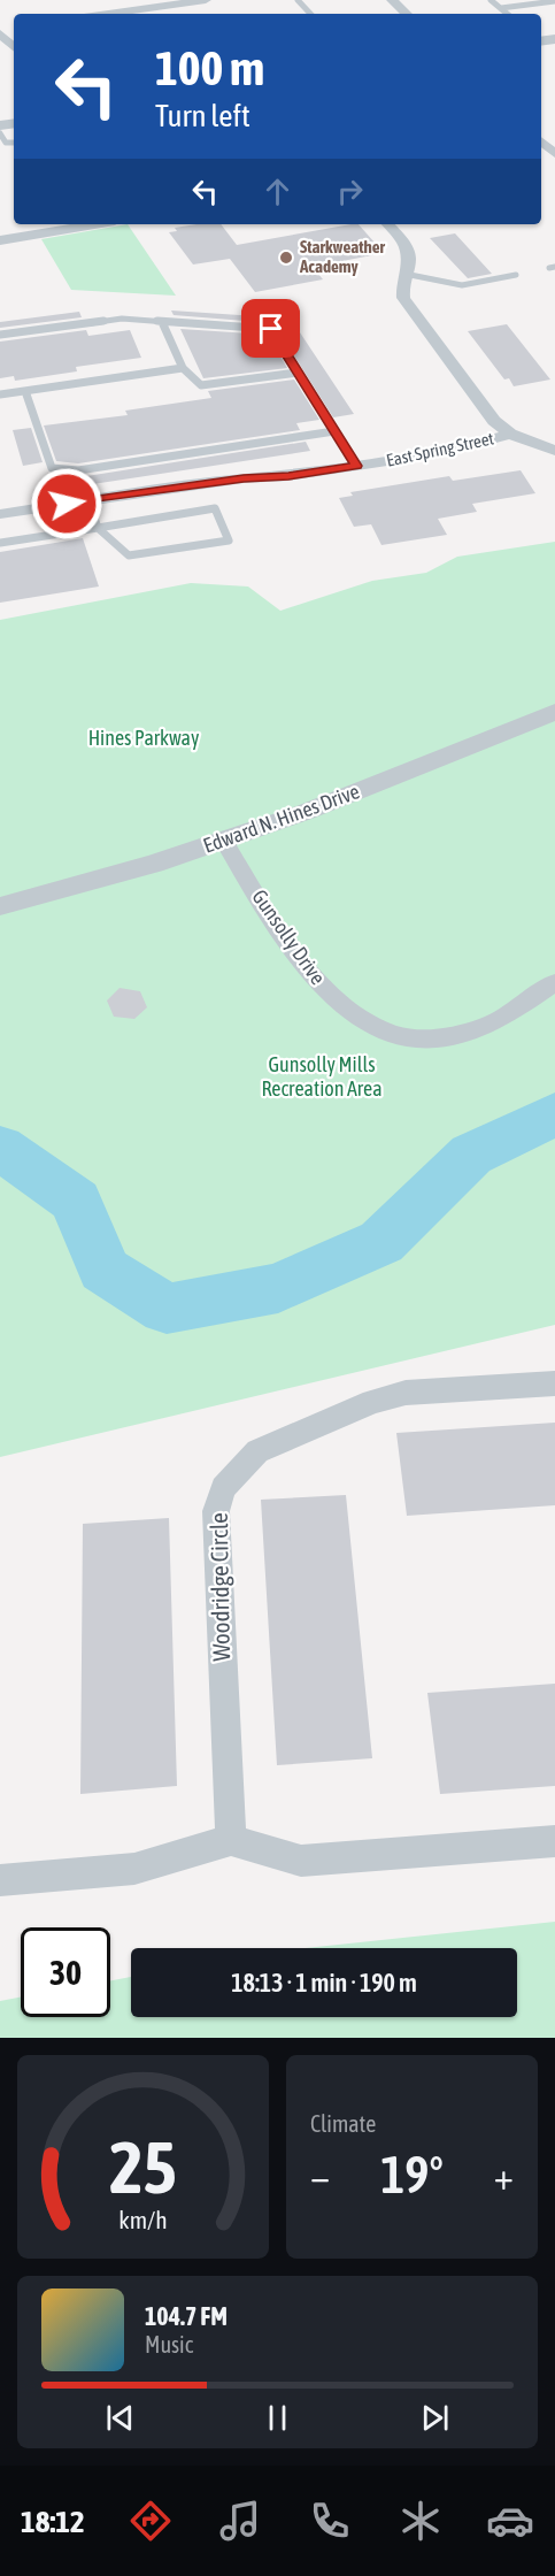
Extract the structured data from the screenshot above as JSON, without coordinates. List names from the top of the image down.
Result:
{
  "streets": {
    "street": [
      "East Spring Street",
      "Edward N. Hines Drive",
      "Gunsolly Drive",
      "Woodridge Circle"
    ]
  },
  "crossings": [
    ["Edward N. Hines Drive", "Gunsolly Drive"]
  ],
  "parks": ["Hines Parkway", "Gunsolly Mills Recreation Area"],
  "places": ["Starkweather Academy"],
  "page": {
    "turn": ["100 m", "Turn left"],
    "limit": "30",
    "trip": "18:13 · 1 min · 190 m",
    "tile": "Climate",
    "heat": ["−", "19°", "+"],
    "song": ["104.7 FM", "Music"],
    "tabs": "18:12",
    "gauge": ["25", "km/h"]
  }
}
